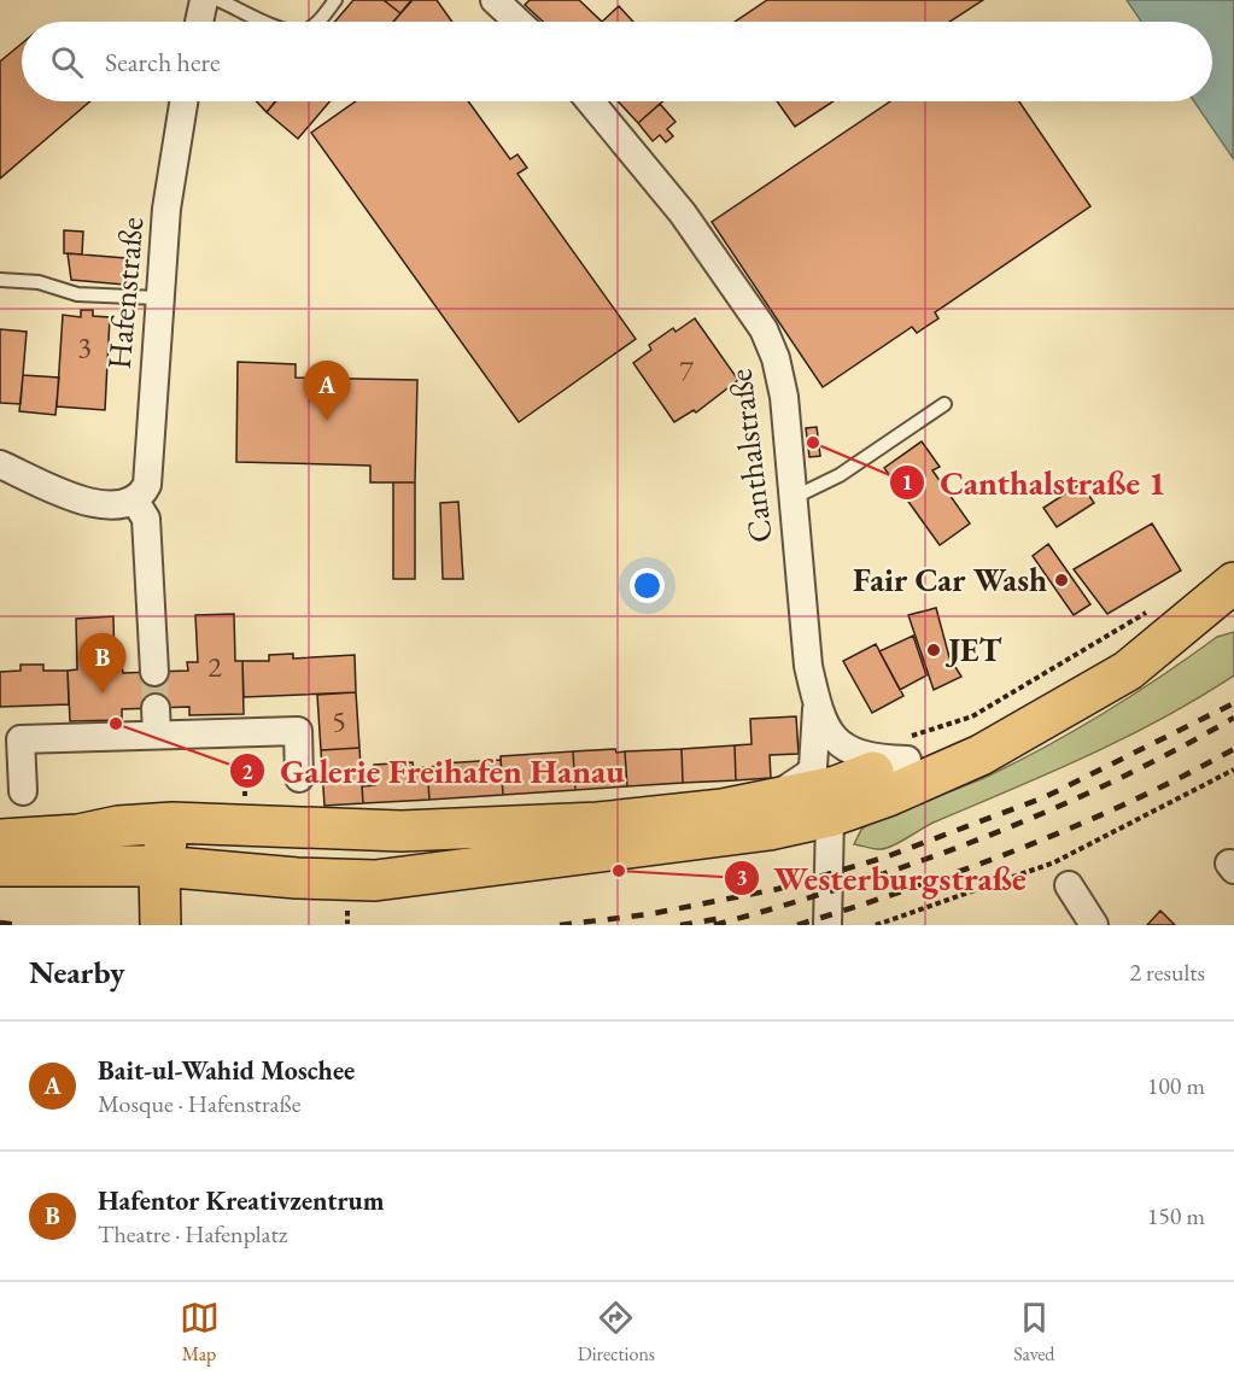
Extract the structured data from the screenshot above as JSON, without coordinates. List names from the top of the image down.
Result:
{
  "streets": {
    "street": ["Hafenstraße", "Canthalstraße"]
  },
  "places": [
    "Canthalstraße 1",
    "Fair Car Wash",
    "JET",
    "Galerie Freihafen Hanau",
    "Westerburgstraße"
  ],
  "house_numbers": [
    "3",
    "7",
    "2",
    "5"
  ],
  "page": {
    "search": "Search here",
    "pins": ["A", "B"],
    "heading": ["Nearby", "2 results"],
    "list": [
      {
        "mark": "A",
        "name": "Bait-ul-Wahid Moschee",
        "note": "Mosque · Hafenstraße",
        "value": "100 m"
      },
      {
        "mark": "B",
        "name": "Hafentor Kreativzentrum",
        "note": "Theatre · Hafenplatz",
        "value": "150 m"
      }
    ],
    "nav": ["Map", "Directions", "Saved"]
  }
}
